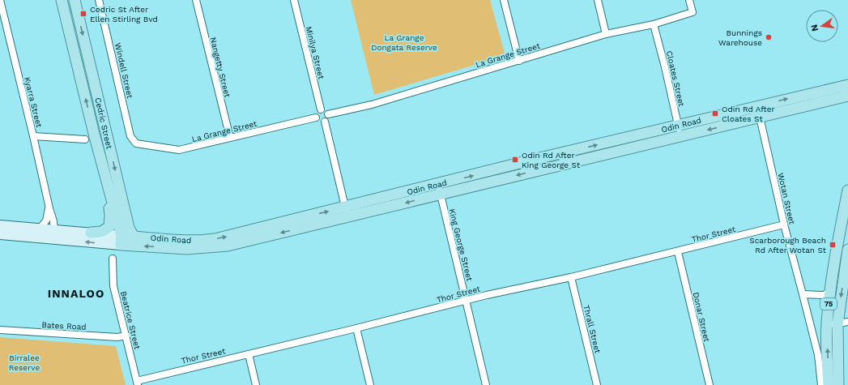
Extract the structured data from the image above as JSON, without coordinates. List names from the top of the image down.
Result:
{
  "streets": {
    "main road": ["Cedric Street", "Odin Road", "75"],
    "street": [
      "Minilya Street",
      "La Grange Street",
      "Nangetty Street",
      "Windell Street",
      "Cloates Street",
      "Kyarra Street",
      "Wotan Street",
      "Thor Street",
      "King George Street",
      "Donar Street",
      "Beatrice Street",
      "Bates Road",
      "Thrall Street"
    ]
  },
  "crossings": [
    ["Minilya Street", "La Grange Street"],
    ["La Grange Street", "Nangetty Street"],
    ["La Grange Street", "Windell Street"],
    ["La Grange Street", "Cloates Street"],
    ["Cloates Street", "Odin Road"],
    ["Kyarra Street", "Odin Road"],
    ["Cedric Street", "Odin Road"],
    ["Odin Road", "Wotan Street"],
    ["Odin Road", "King George Street"],
    ["Wotan Street", "Thor Street"],
    ["Thor Street", "King George Street"],
    ["Thor Street", "Donar Street"],
    ["Thor Street", "Beatrice Street"],
    ["Thor Street", "Thrall Street"],
    ["Beatrice Street", "Bates Road"]
  ],
  "districts": ["INNALOO"],
  "parks": ["La Grange Dongata Reserve", "Birralee Reserve"],
  "places": {
    "transit": [
      "Cedric St After Ellen Stirling Bvd",
      "Odin Rd After Cloates St",
      "Odin Rd After King George St",
      "Scarborough Beach Rd After Wotan St"
    ],
    "other": ["Bunnings Warehouse"]
  },
  "north": "left"
}
